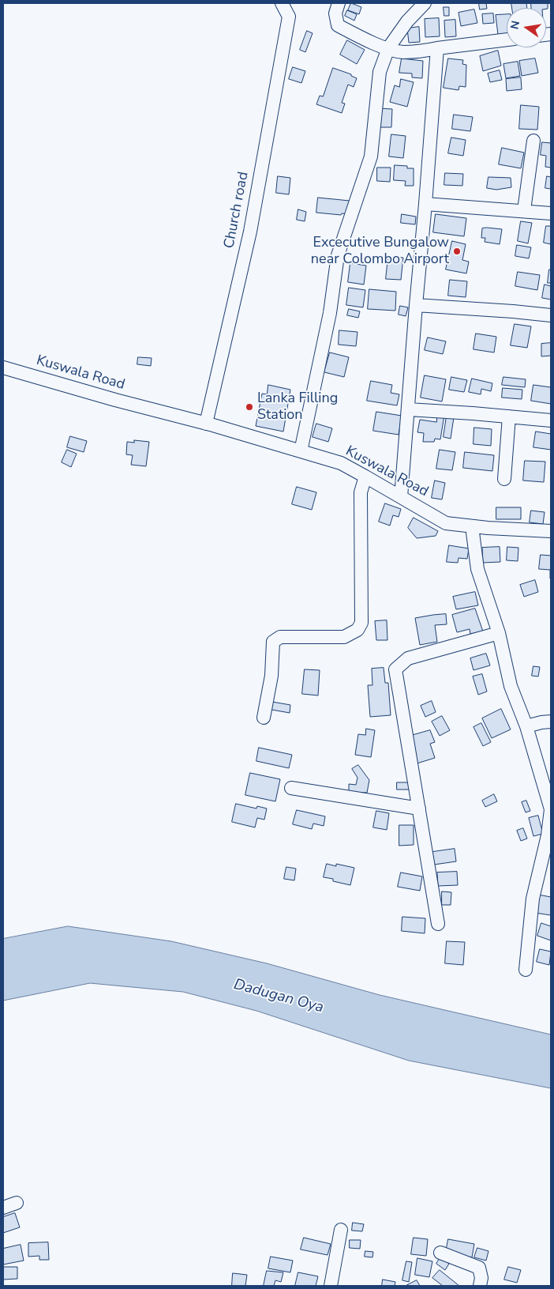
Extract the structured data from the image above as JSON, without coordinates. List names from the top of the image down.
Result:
{
  "streets": {
    "street": ["Church road", "Kuswala Road"]
  },
  "crossings": [
    ["Church road", "Kuswala Road"]
  ],
  "water": ["Dadugan Oya"],
  "places": ["Excecutive Bungalow near Colombo Airport", "Lanka Filling Station"],
  "north": "left"
}
